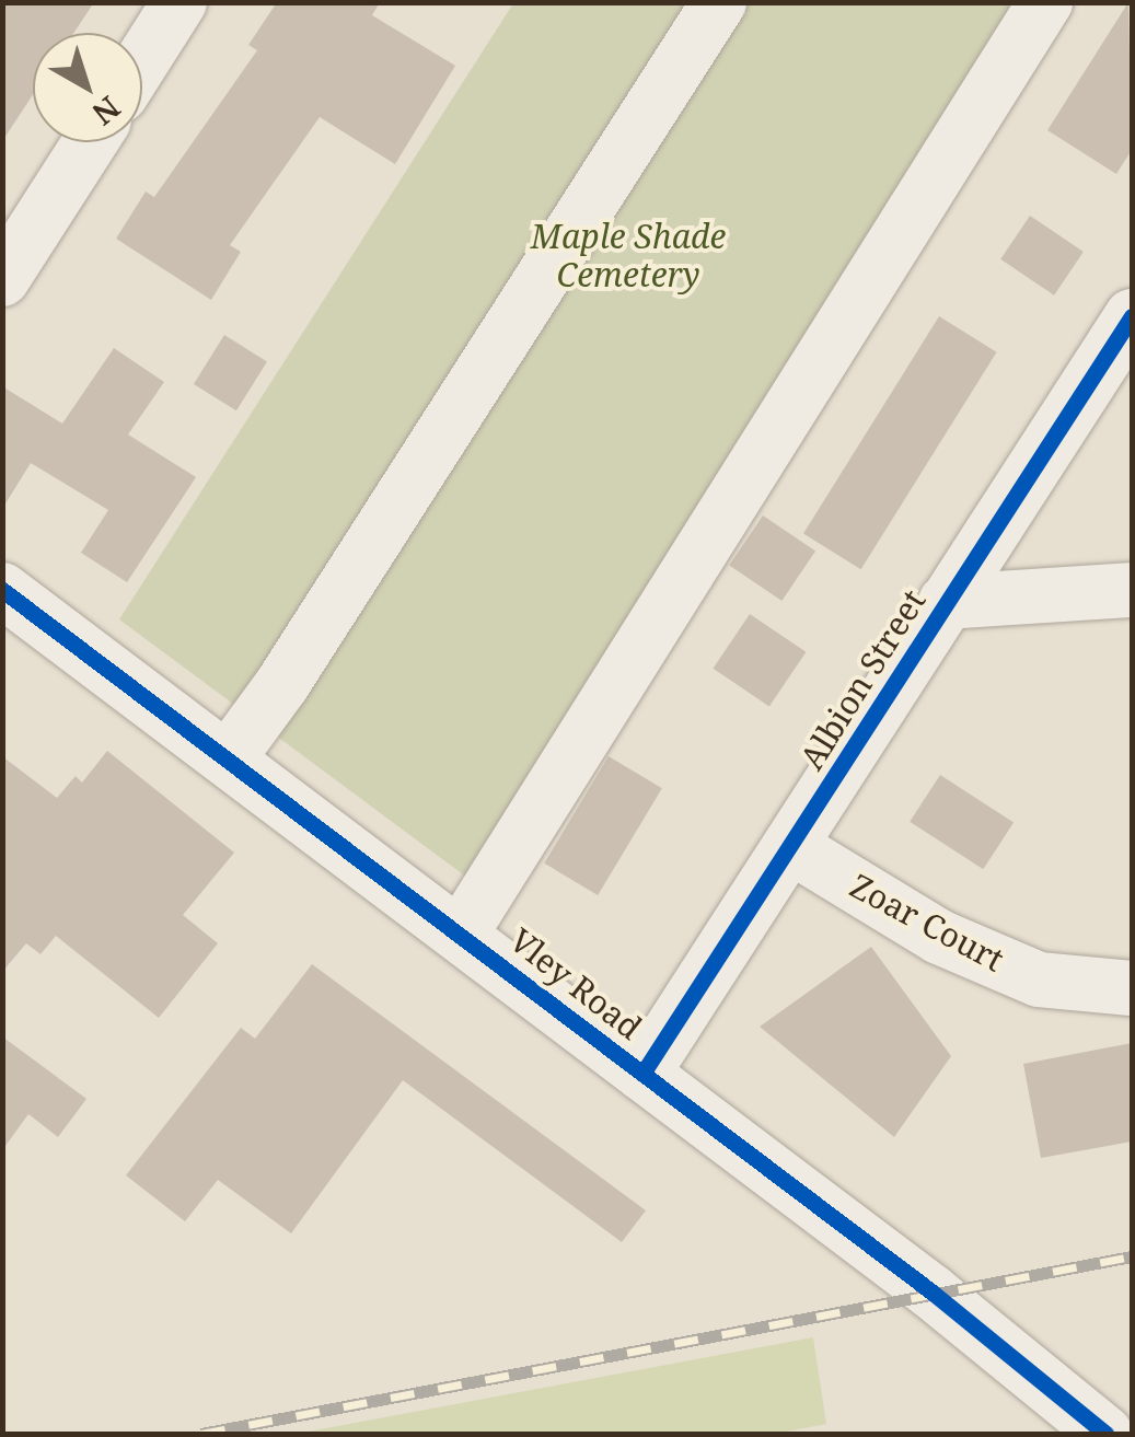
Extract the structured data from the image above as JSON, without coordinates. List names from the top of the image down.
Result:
{
  "streets": {
    "street": ["Albion Street", "Zoar Court", "Vley Road"]
  },
  "crossings": [
    ["Albion Street", "Zoar Court"],
    ["Albion Street", "Vley Road"]
  ],
  "parks": ["Maple Shade Cemetery"],
  "north": "bottom right"
}
